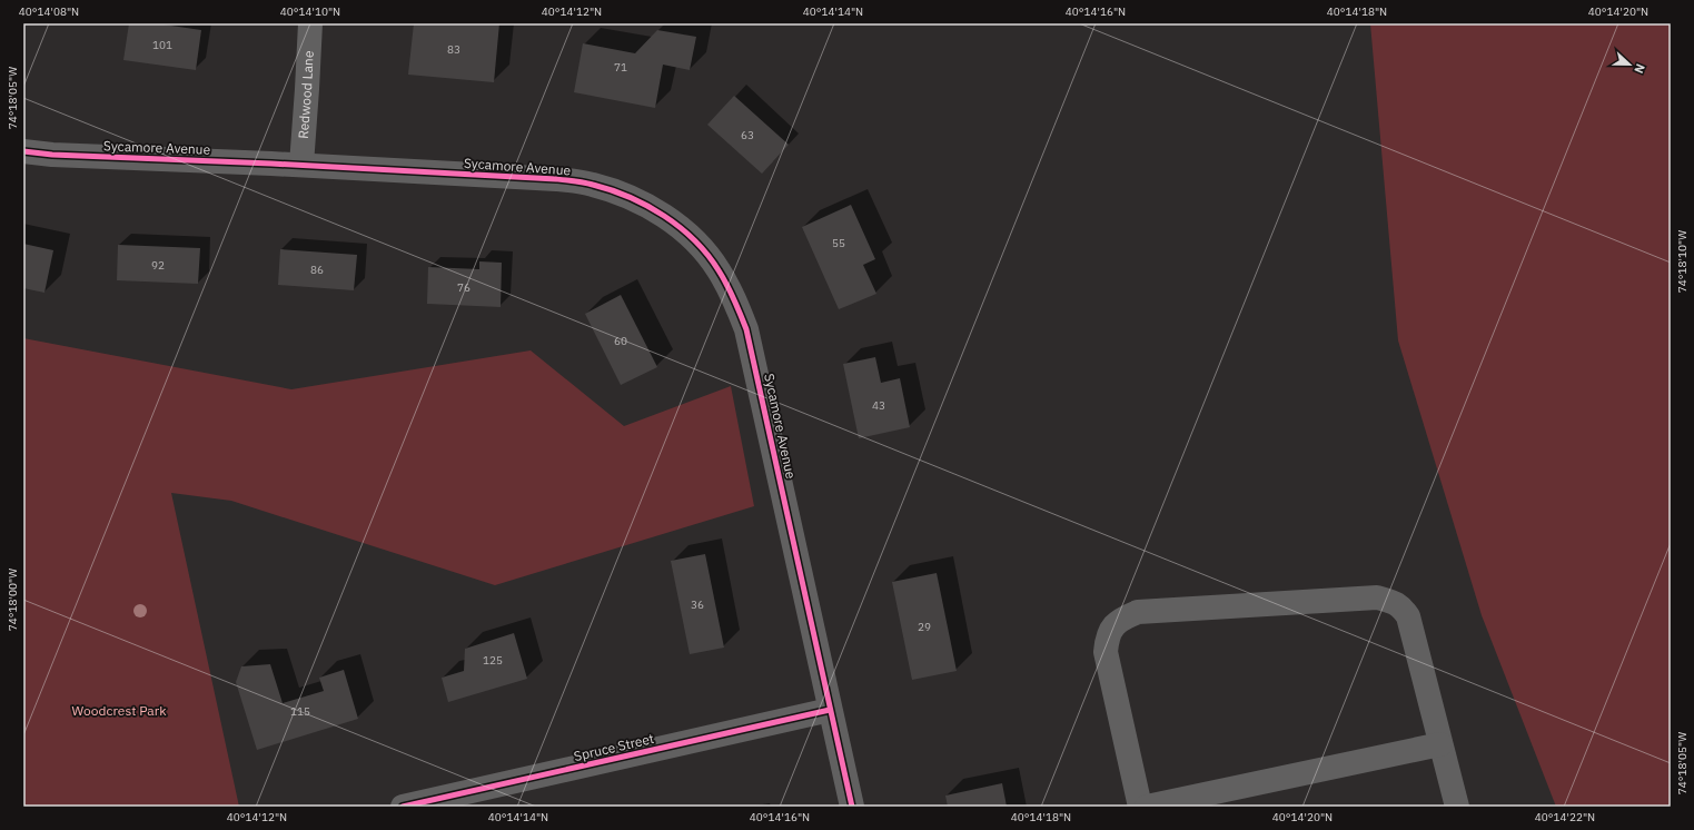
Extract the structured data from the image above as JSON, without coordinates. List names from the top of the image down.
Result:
{
  "streets": {
    "street": ["Redwood Lane", "Sycamore Avenue", "Spruce Street"]
  },
  "crossings": [
    ["Redwood Lane", "Sycamore Avenue"],
    ["Sycamore Avenue", "Spruce Street"]
  ],
  "parks": ["Woodcrest Park"],
  "house_numbers": [
    "101",
    "83",
    "71",
    "63",
    "55",
    "92",
    "86",
    "76",
    "60",
    "43",
    "36",
    "29",
    "125",
    "115"
  ],
  "north": "right",
  "coordinates": [
    "40°14'08\"N",
    "40°14'10\"N",
    "40°14'12\"N",
    "40°14'14\"N",
    "40°14'16\"N",
    "40°14'18\"N",
    "40°14'20\"N",
    "74°18'05\"W",
    "74°18'10\"W",
    "74°18'00\"W",
    "40°14'22\"N"
  ]
}
